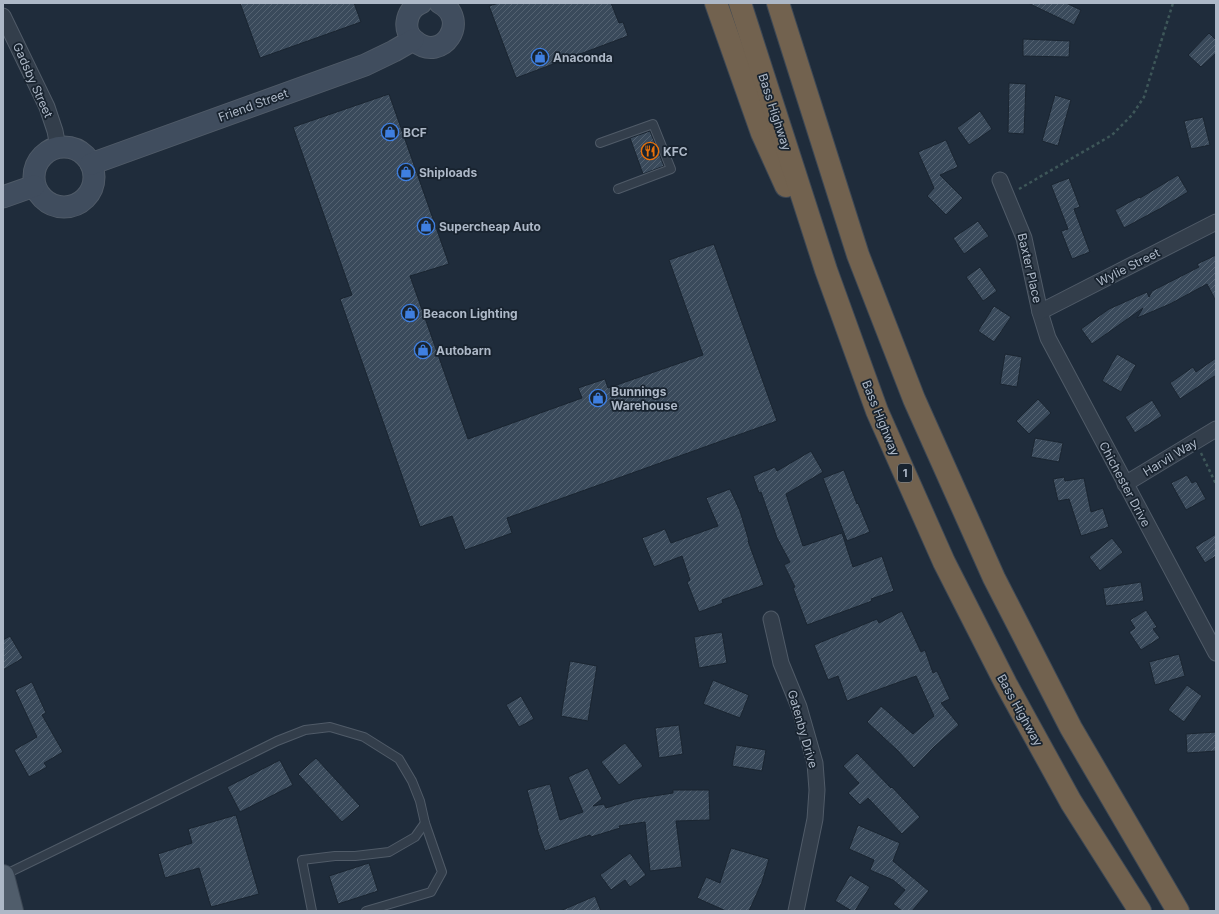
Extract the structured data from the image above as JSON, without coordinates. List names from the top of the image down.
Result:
{
  "streets": {
    "highway": ["Bass Highway", "1"],
    "street": [
      "Gadsby Street",
      "Friend Street",
      "Wylie Street",
      "Baxter Place",
      "Harvil Way",
      "Chichester Drive",
      "Gatenby Drive"
    ]
  },
  "crossings": [
    ["Gadsby Street", "Friend Street"],
    ["Wylie Street", "Baxter Place"],
    ["Wylie Street", "Chichester Drive"],
    ["Baxter Place", "Chichester Drive"],
    ["Harvil Way", "Chichester Drive"]
  ],
  "places": {
    "shop": [
      "Anaconda",
      "BCF",
      "Shiploads",
      "Supercheap Auto",
      "Beacon Lighting",
      "Autobarn",
      "Bunnings Warehouse"
    ],
    "restaurant": ["KFC"]
  }
}
